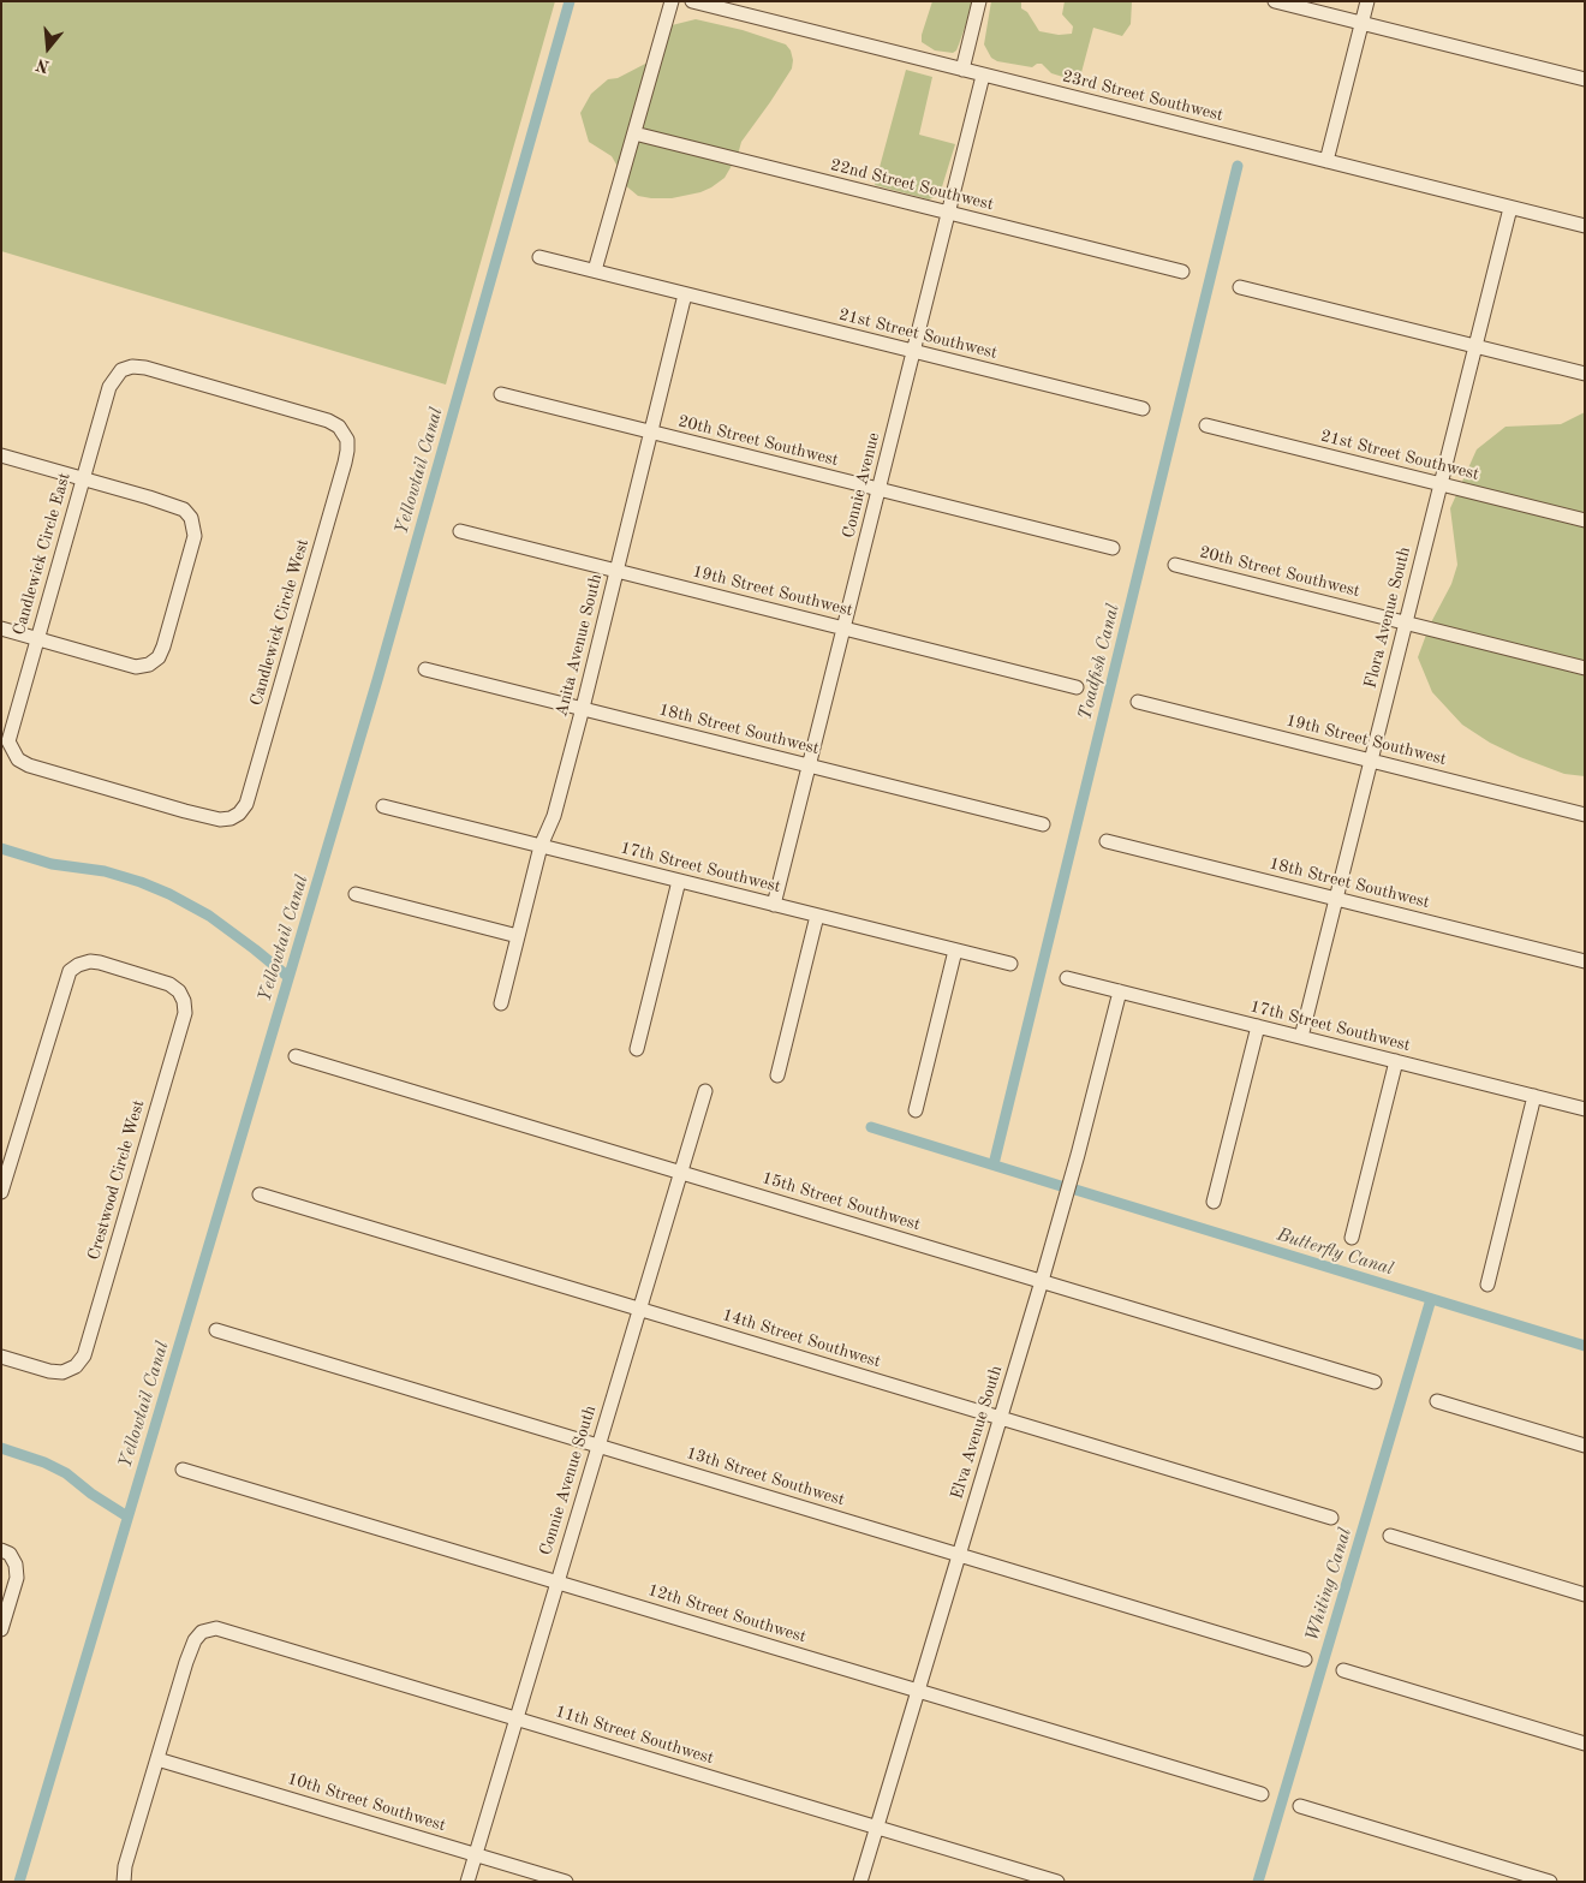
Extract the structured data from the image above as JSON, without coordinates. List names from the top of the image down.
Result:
{
  "streets": {
    "street": [
      "23rd Street Southwest",
      "22nd Street Southwest",
      "21st Street Southwest",
      "20th Street Southwest",
      "Connie Avenue",
      "Candlewick Circle East",
      "19th Street Southwest",
      "Flora Avenue South",
      "Candlewick Circle West",
      "Anita Avenue South",
      "18th Street Southwest",
      "17th Street Southwest",
      "Crestwood Circle West",
      "15th Street Southwest",
      "14th Street Southwest",
      "Elva Avenue South",
      "13th Street Southwest",
      "Connie Avenue South",
      "12th Street Southwest",
      "11th Street Southwest",
      "10th Street Southwest"
    ]
  },
  "crossings": [
    ["23rd Street Southwest", "Connie Avenue"],
    ["23rd Street Southwest", "Flora Avenue South"],
    ["22nd Street Southwest", "Connie Avenue"],
    ["21st Street Southwest", "Connie Avenue"],
    ["21st Street Southwest", "Flora Avenue South"],
    ["21st Street Southwest", "Anita Avenue South"],
    ["20th Street Southwest", "Connie Avenue"],
    ["20th Street Southwest", "Flora Avenue South"],
    ["20th Street Southwest", "Anita Avenue South"],
    ["Connie Avenue", "19th Street Southwest"],
    ["Connie Avenue", "18th Street Southwest"],
    ["Connie Avenue", "17th Street Southwest"],
    ["Candlewick Circle East", "Candlewick Circle West"],
    ["19th Street Southwest", "Flora Avenue South"],
    ["19th Street Southwest", "Anita Avenue South"],
    ["Flora Avenue South", "18th Street Southwest"],
    ["Flora Avenue South", "17th Street Southwest"],
    ["Anita Avenue South", "18th Street Southwest"],
    ["Anita Avenue South", "17th Street Southwest"],
    ["17th Street Southwest", "Elva Avenue South"],
    ["15th Street Southwest", "Elva Avenue South"],
    ["15th Street Southwest", "Connie Avenue South"],
    ["14th Street Southwest", "Elva Avenue South"],
    ["14th Street Southwest", "Connie Avenue South"],
    ["Elva Avenue South", "13th Street Southwest"],
    ["Elva Avenue South", "12th Street Southwest"],
    ["Elva Avenue South", "11th Street Southwest"],
    ["13th Street Southwest", "Connie Avenue South"],
    ["Connie Avenue South", "12th Street Southwest"],
    ["Connie Avenue South", "11th Street Southwest"],
    ["Connie Avenue South", "10th Street Southwest"],
    ["11th Street Southwest", "10th Street Southwest"]
  ],
  "water": [
    "Yellowtail Canal",
    "Toadfish Canal",
    "Butterfly Canal",
    "Whiting Canal"
  ],
  "north": "bottom"
}
